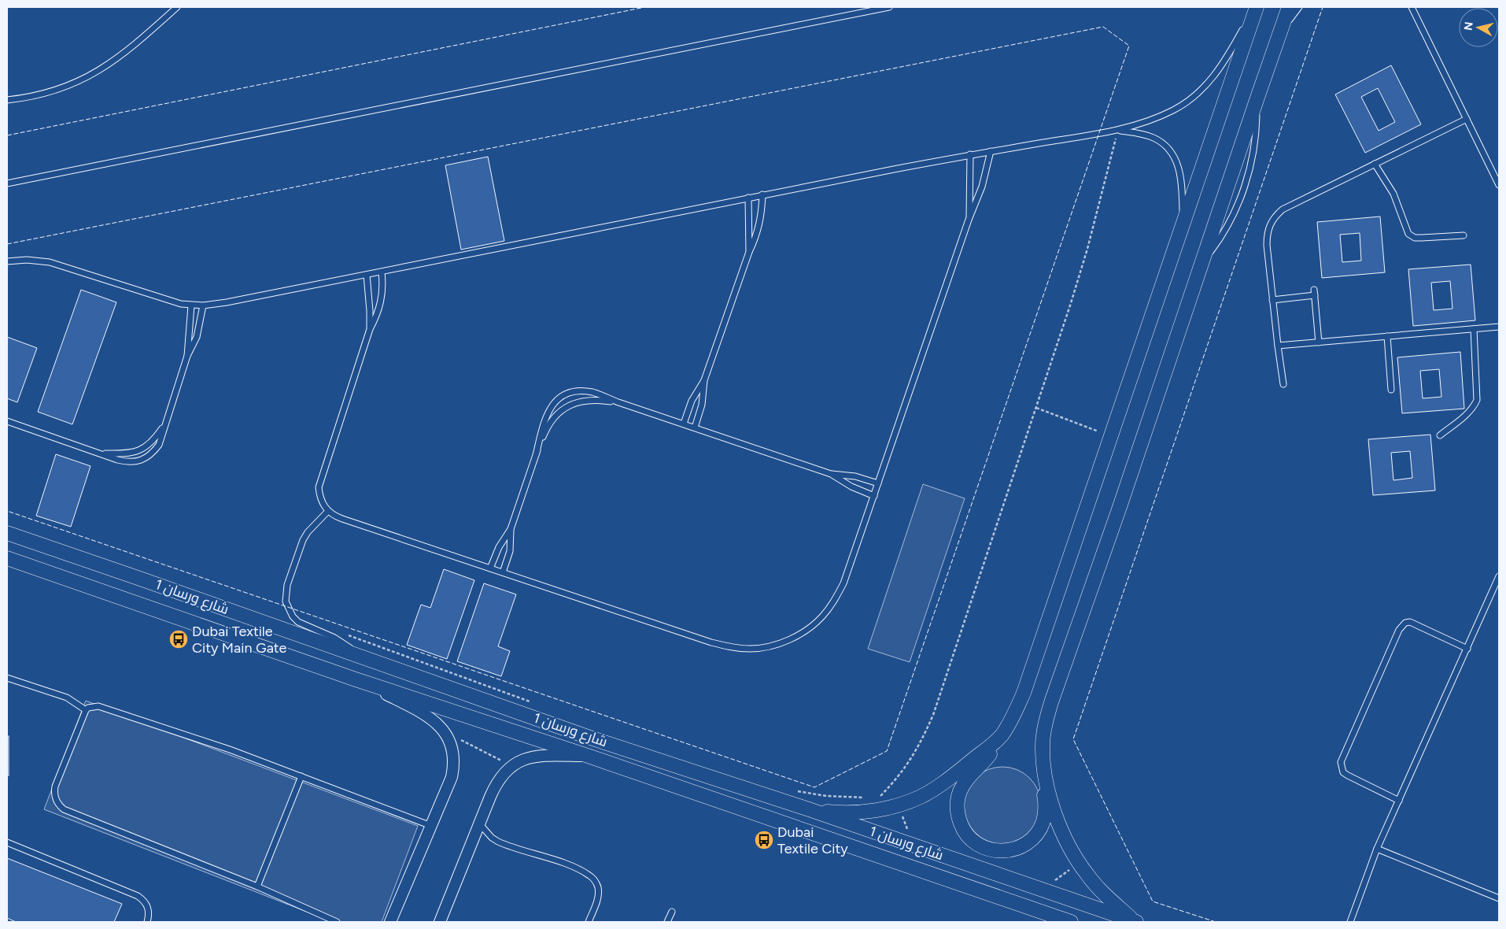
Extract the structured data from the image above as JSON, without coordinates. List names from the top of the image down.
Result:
{
  "streets": {
    "street": ["شارع ورسان 1"]
  },
  "places": {
    "bus stop": ["Dubai Textile City Main Gate", "Dubai Textile City"]
  },
  "north": "left"
}
